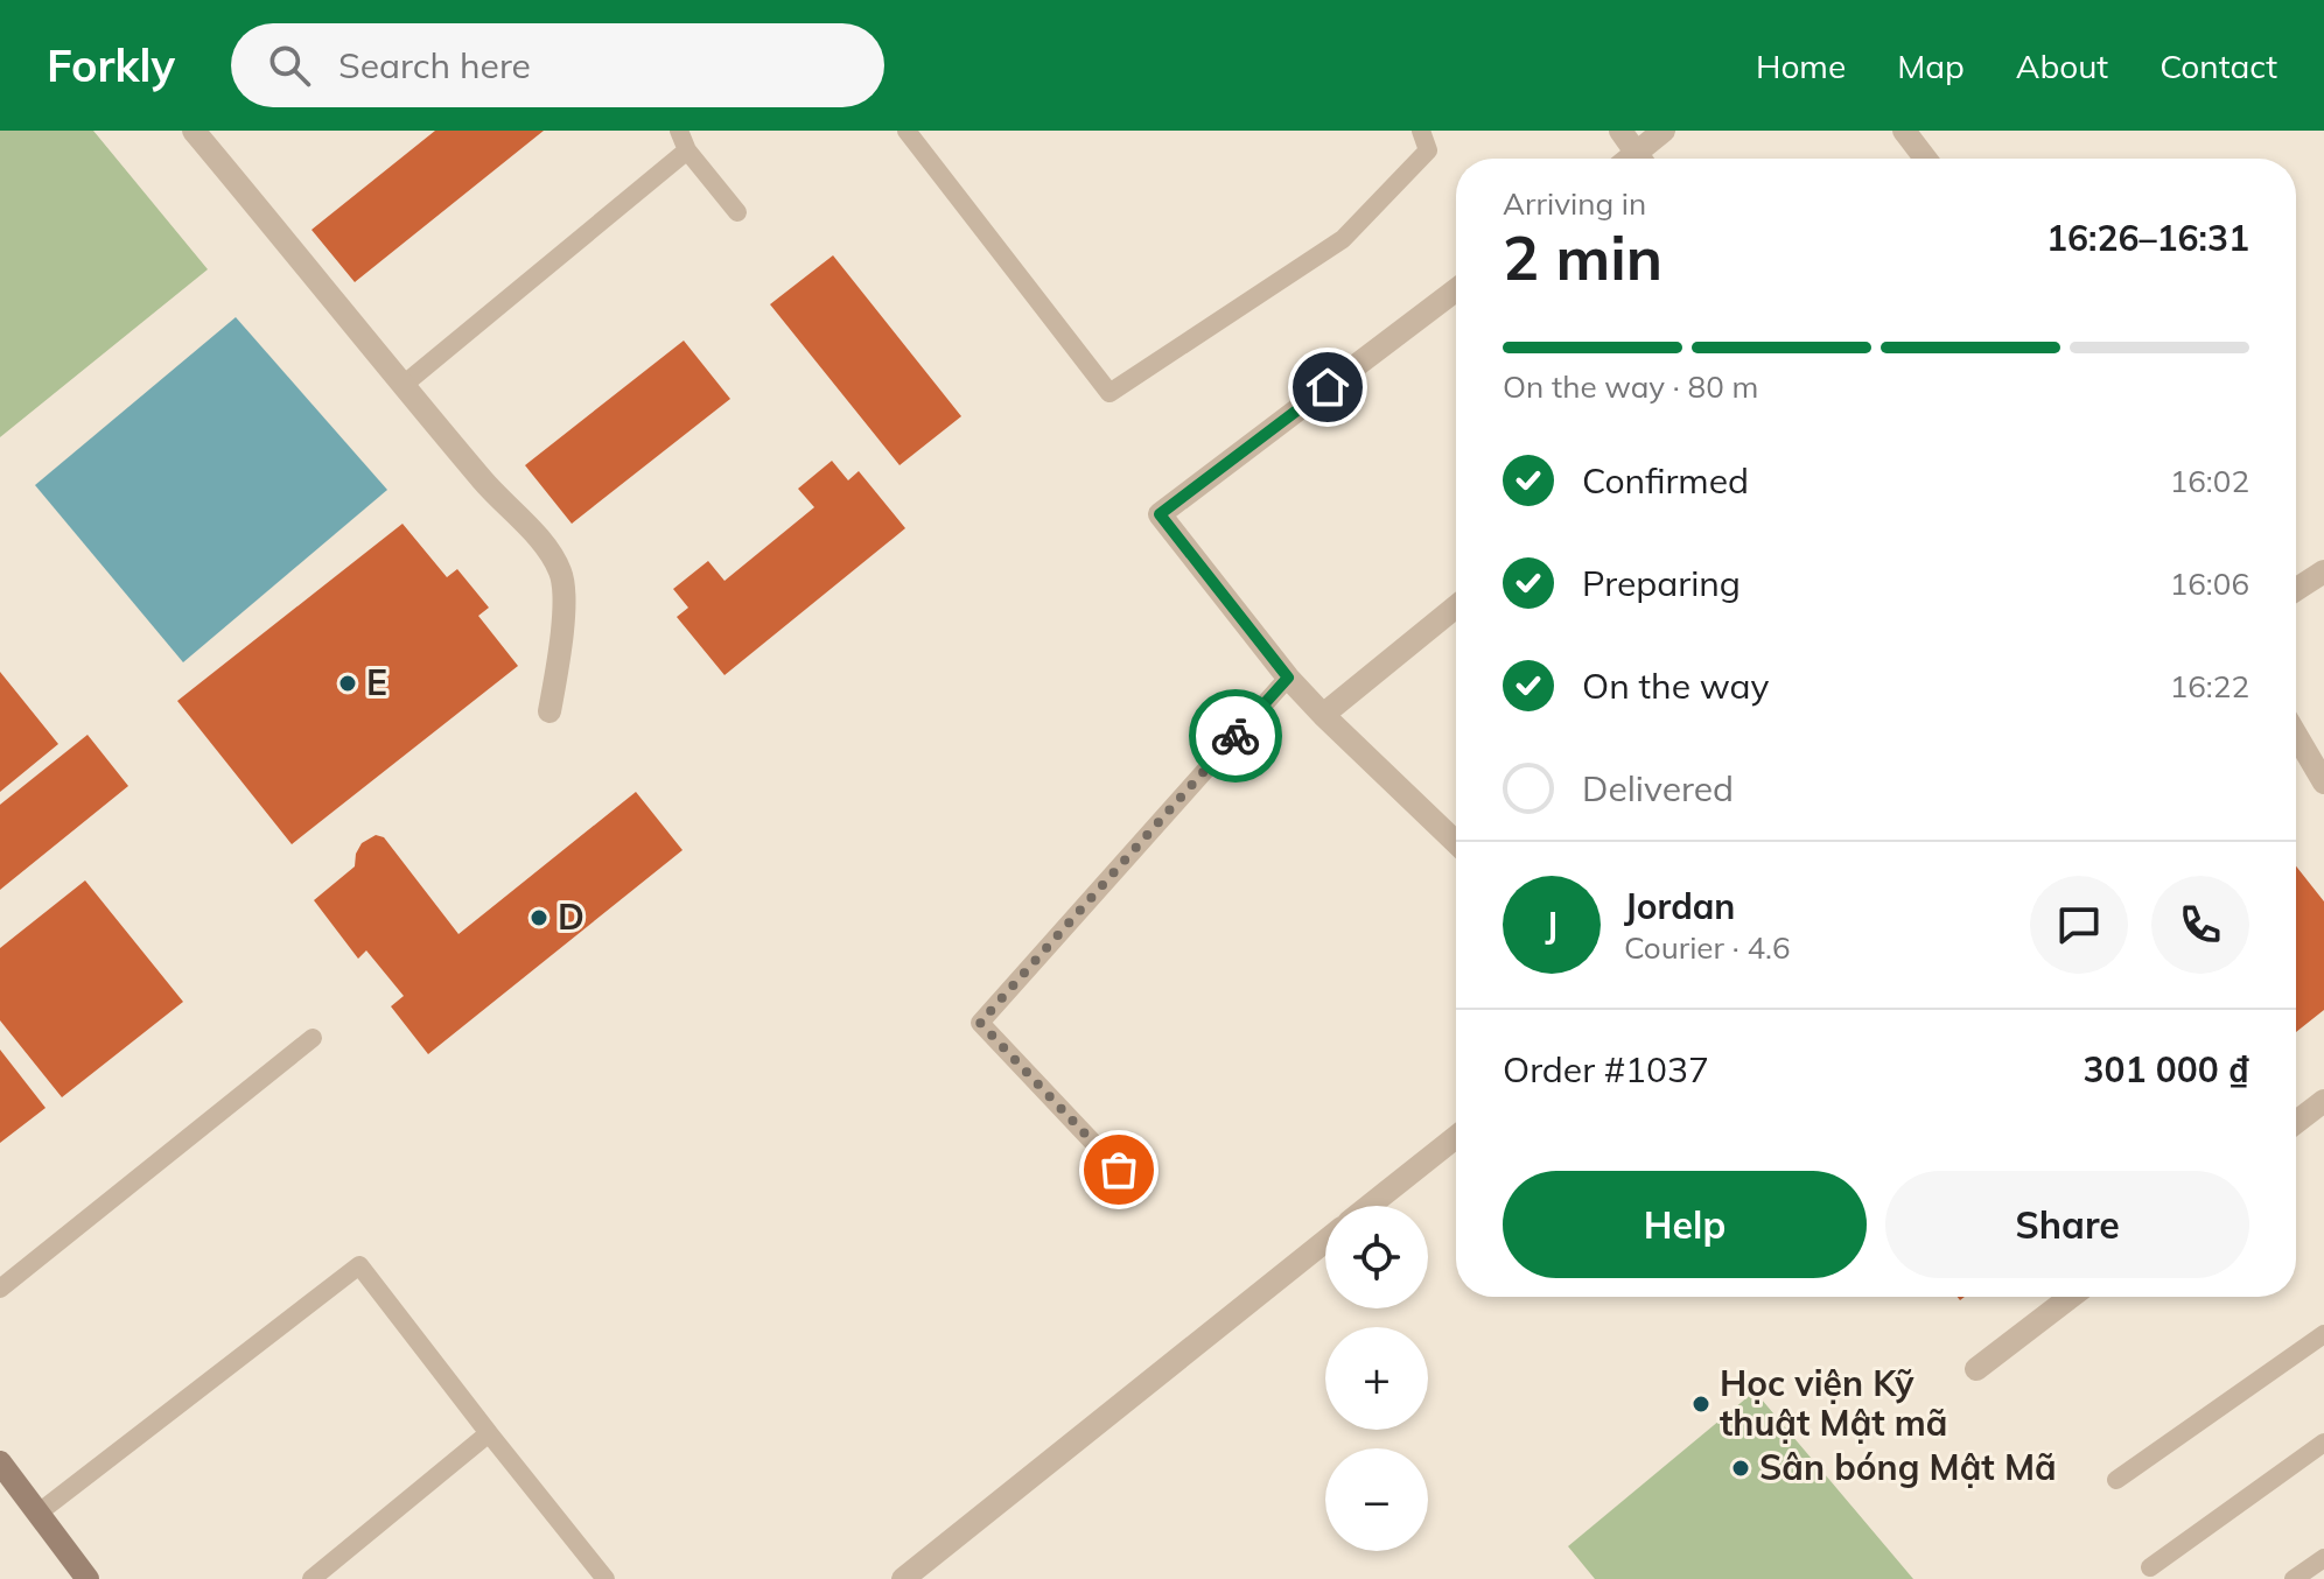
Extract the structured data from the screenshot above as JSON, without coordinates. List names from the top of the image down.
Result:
{
  "places": [
    "E",
    "D",
    "Học viện Kỹ thuật Mật mã",
    "Sân bóng Mật Mã"
  ],
  "page": {
    "header": "Forkly",
    "search": "Search here",
    "nav": [
      "Home",
      "Map",
      "About",
      "Contact"
    ],
    "heading": ["2 min", "Arriving in", "16:26–16:31"],
    "panel": [
      "Jordan",
      "Courier · 4.6",
      "Order #1037",
      "301 000 ₫"
    ],
    "bar": "On the way · 80 m",
    "list": [
      ["Confirmed", "16:02"],
      ["Preparing", "16:06"],
      ["On the way", "16:22"],
      "Delivered"
    ],
    "round": "J",
    "buttons": ["Help", "Share"],
    "map_buttons": ["+", "−"]
  }
}
